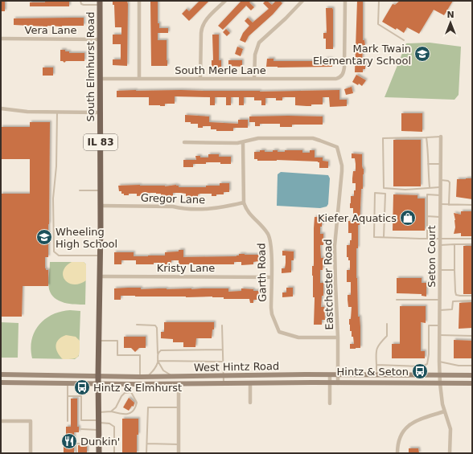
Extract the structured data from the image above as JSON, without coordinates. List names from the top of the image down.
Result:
{
  "streets": {
    "main road": ["South Elmhurst Road", "IL 83", "West Hintz Road"],
    "street": [
      "Vera Lane",
      "South Merle Lane",
      "Gregor Lane",
      "Seton Court",
      "Kristy Lane",
      "Garth Road",
      "Eastchester Road"
    ]
  },
  "crossings": [
    ["Vera Lane", "South Elmhurst Road"],
    ["South Elmhurst Road", "South Merle Lane"],
    ["South Elmhurst Road", "IL 83"],
    ["South Elmhurst Road", "Gregor Lane"],
    ["South Elmhurst Road", "Kristy Lane"],
    ["South Elmhurst Road", "West Hintz Road"],
    ["IL 83", "West Hintz Road"],
    ["Gregor Lane", "Garth Road"],
    ["Seton Court", "West Hintz Road"],
    ["Kristy Lane", "Garth Road"],
    ["Garth Road", "Eastchester Road"],
    ["Eastchester Road", "West Hintz Road"]
  ],
  "places": {
    "school or university": ["Mark Twain Elementary School", "Wheeling High School"],
    "shop": ["Kiefer Aquatics"],
    "bus stop": ["Hintz & Seton", "Hintz & Elmhurst"],
    "restaurant": ["Dunkin'"]
  },
  "north": "top"
}
